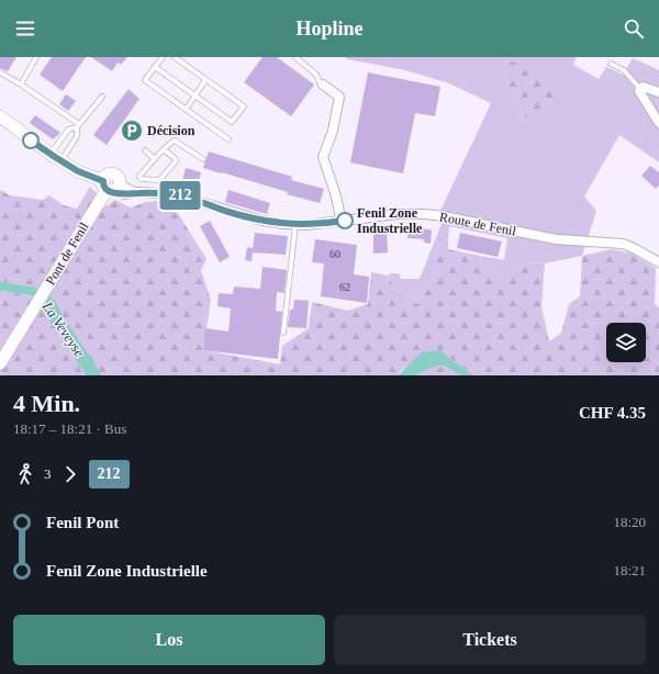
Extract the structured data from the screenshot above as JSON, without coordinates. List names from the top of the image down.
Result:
{
  "streets": {
    "street": ["Route de Fenil", "Pont de Fenil"]
  },
  "crossings": [
    ["Route de Fenil", "Pont de Fenil"]
  ],
  "water": ["La Veveyse"],
  "places": {
    "parking": ["Décision"],
    "other": ["Fenil Zone Industrielle"]
  },
  "lines": ["bus line 212"],
  "house_numbers": ["60", "62"],
  "page": {
    "header": "Hopline",
    "on_map": "212",
    "heading": ["4 Min.", "18:17 – 18:21 · Bus", "CHF 4.35"],
    "legs": ["3", "212"],
    "list": [
      {
        "name": "Fenil Pont",
        "value": "18:20"
      },
      {
        "name": "Fenil Zone Industrielle",
        "value": "18:21"
      }
    ],
    "buttons": ["Los", "Tickets"]
  }
}
